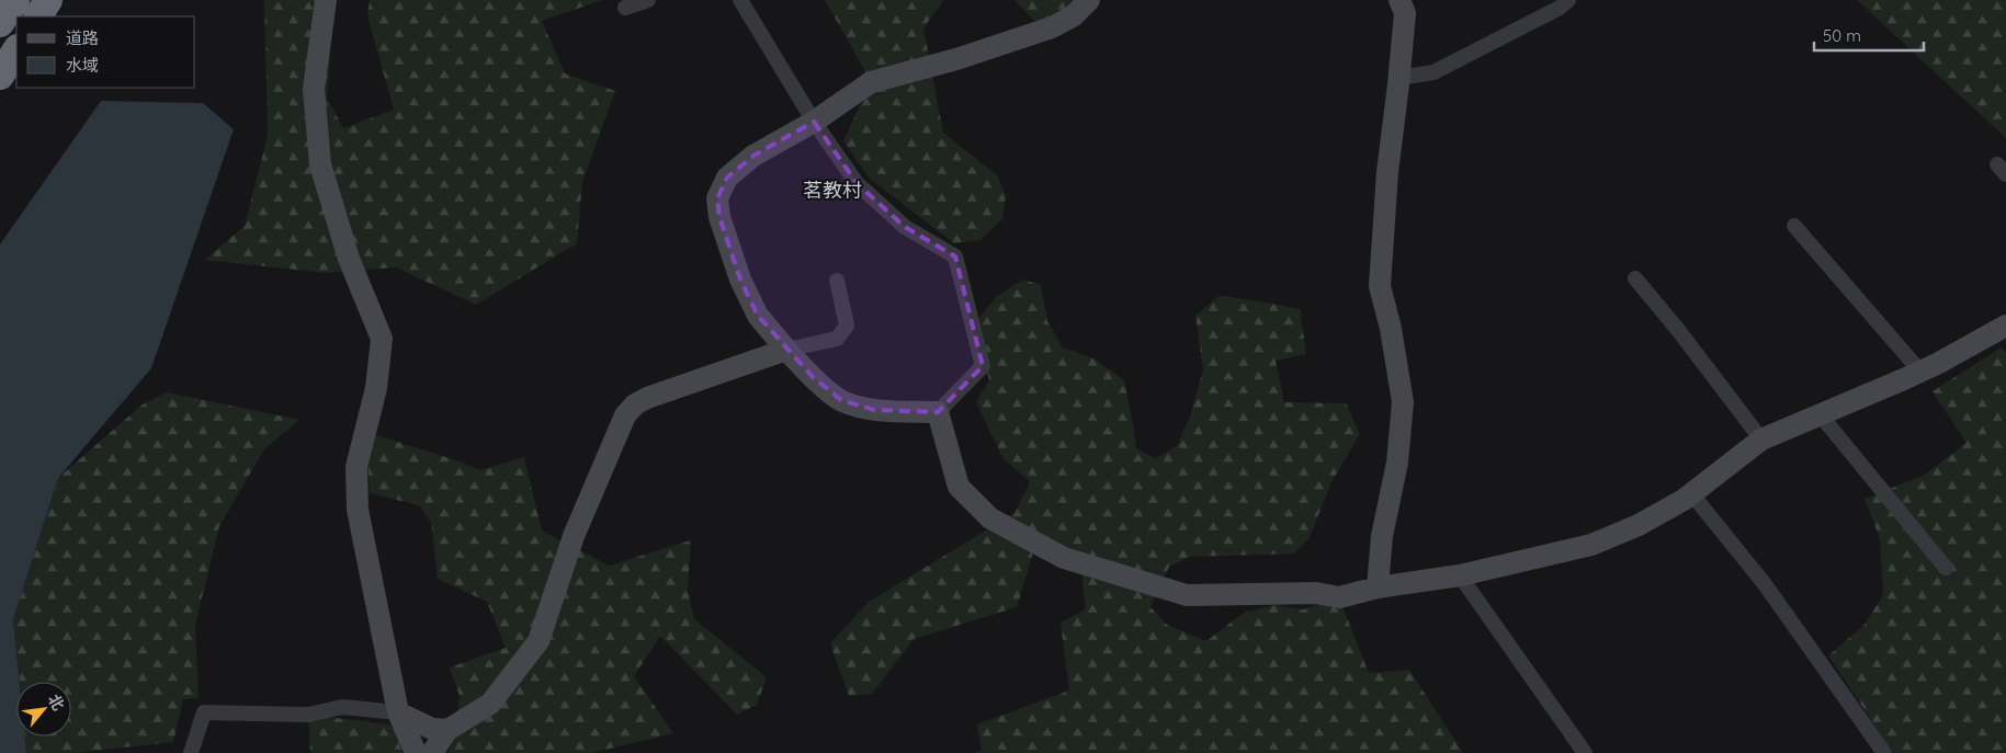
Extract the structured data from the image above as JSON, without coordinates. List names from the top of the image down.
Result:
{
  "districts": ["茗教村"],
  "legend": ["道路", "水域"],
  "scale_bar": "50 m",
  "north": "top right"
}
